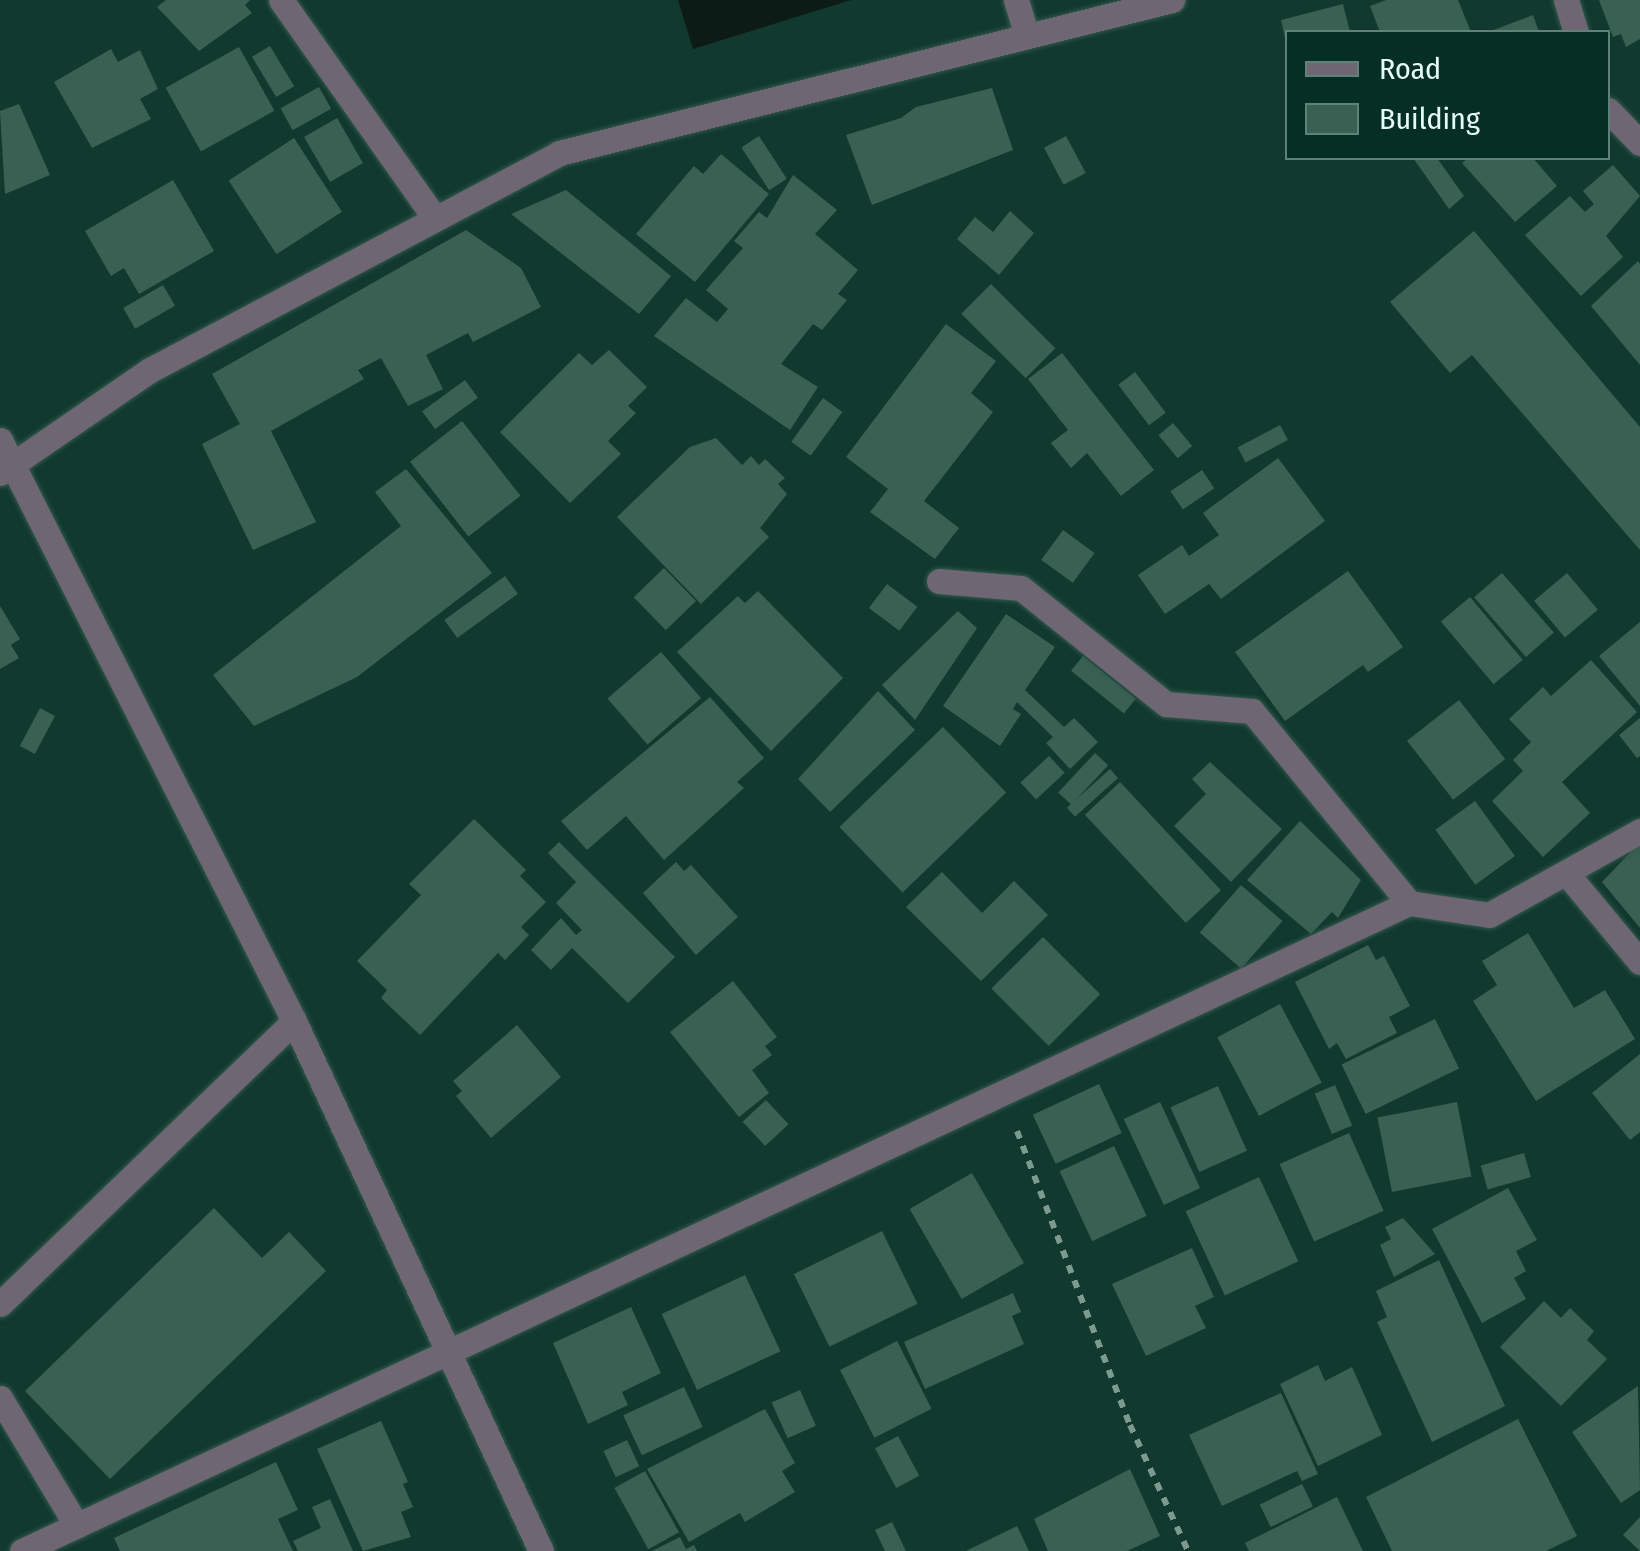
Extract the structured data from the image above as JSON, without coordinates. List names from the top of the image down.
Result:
{
  "legend": ["Road", "Building"]
}
